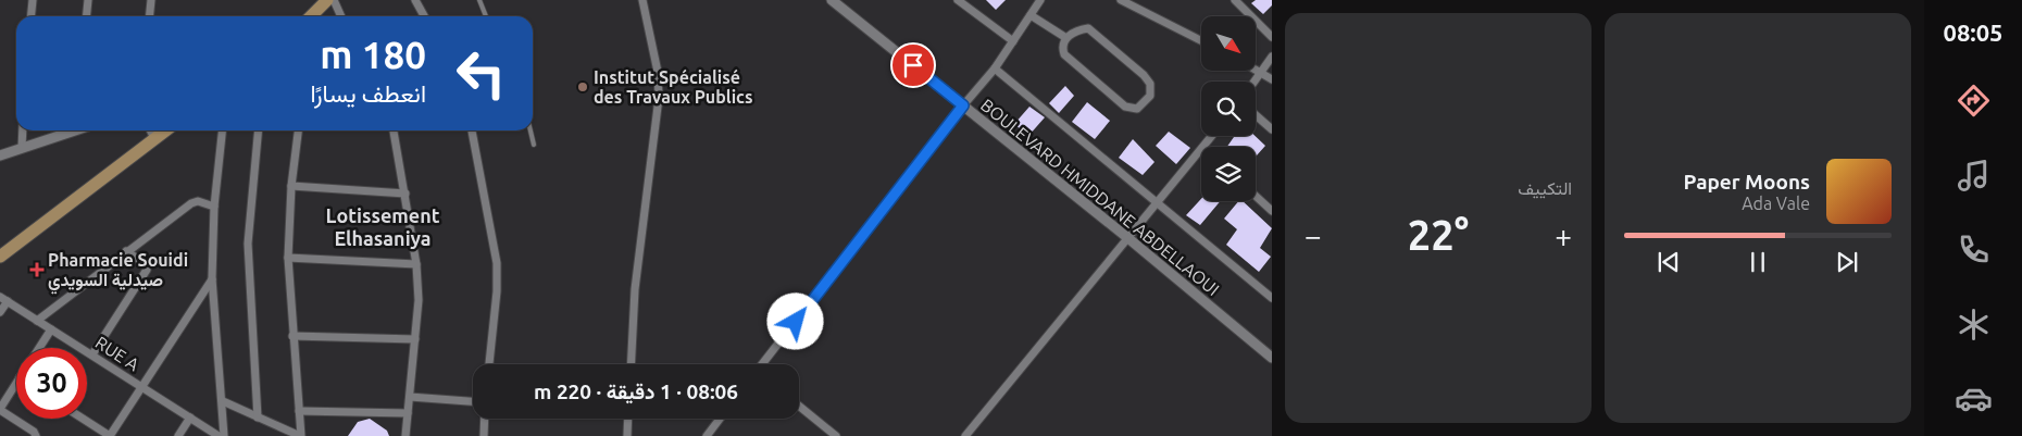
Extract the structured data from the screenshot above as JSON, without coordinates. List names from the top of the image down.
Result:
{
  "streets": {
    "street": ["BOULEVARD HMIDDANE ABDELLAOUI", "RUE A"]
  },
  "districts": ["Lotissement Elhasaniya"],
  "places": {
    "other": ["Institut Spécialisé des Travaux Publics"],
    "health": ["Pharmacie Souidi صيدلية السويدي"]
  },
  "north": "bottom right",
  "page": {
    "tabs": "08:05",
    "tile": "التكييف",
    "turn": ["180 m", "انعطف يسارًا"],
    "song": ["Paper Moons", "Ada Vale"],
    "heat": ["−", "22°", "+"],
    "limit": "30",
    "trip": "08:06 · 1 دقيقة · 220 m"
  }
}
